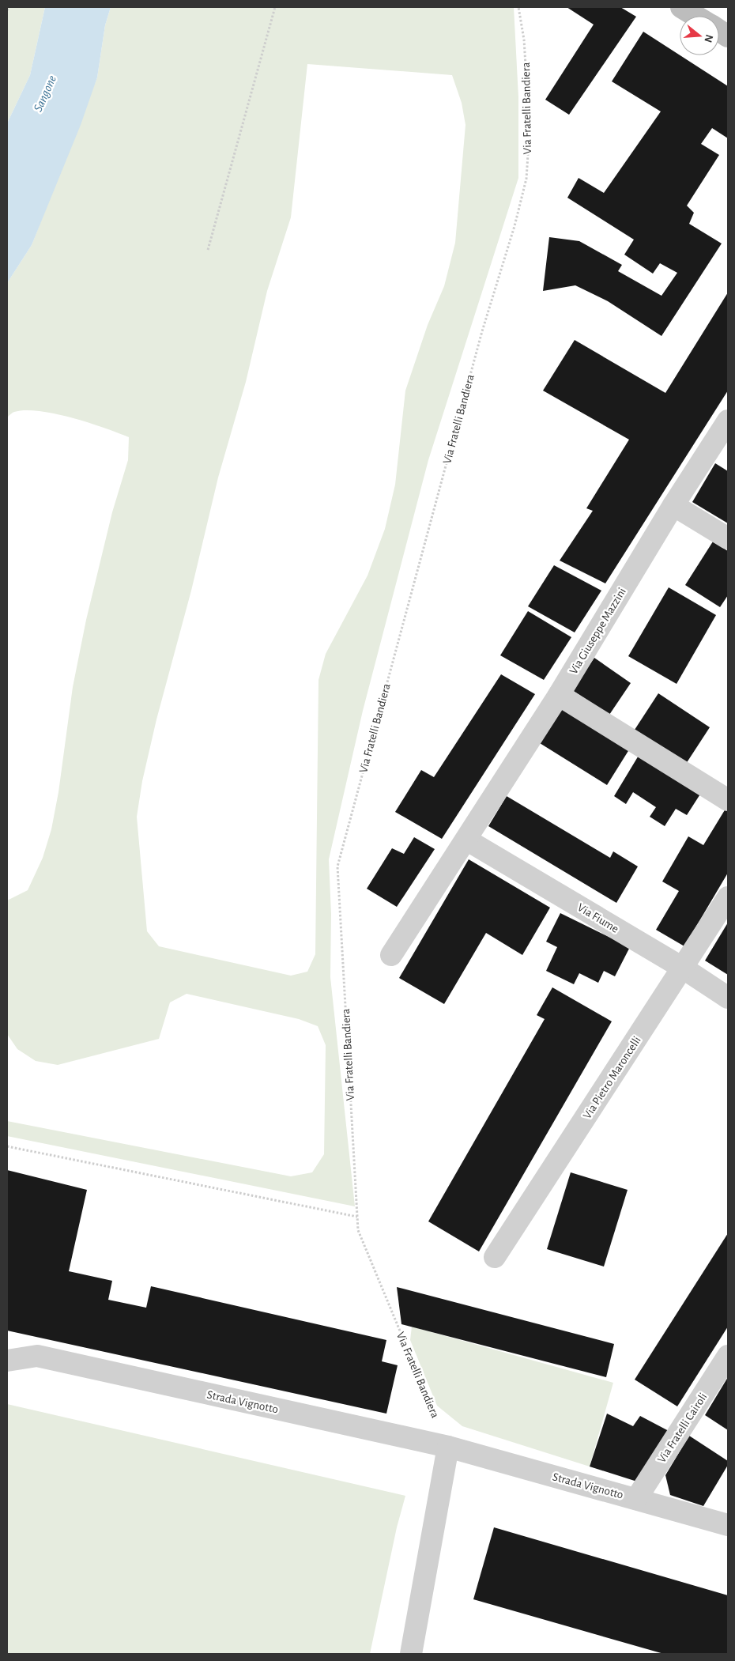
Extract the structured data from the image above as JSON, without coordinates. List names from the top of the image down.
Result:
{
  "streets": {
    "street": [
      "Via Giuseppe Mazzini",
      "Via Fiume",
      "Via Pietro Maroncelli",
      "Strada Vignotto",
      "Via Fratelli Cairoli"
    ],
    "path": ["Via Fratelli Bandiera"]
  },
  "crossings": [
    ["Via Fratelli Bandiera", "Strada Vignotto"],
    ["Via Giuseppe Mazzini", "Via Fiume"],
    ["Via Fiume", "Via Pietro Maroncelli"],
    ["Strada Vignotto", "Via Fratelli Cairoli"]
  ],
  "water": ["Sangone"],
  "north": "right"
}
